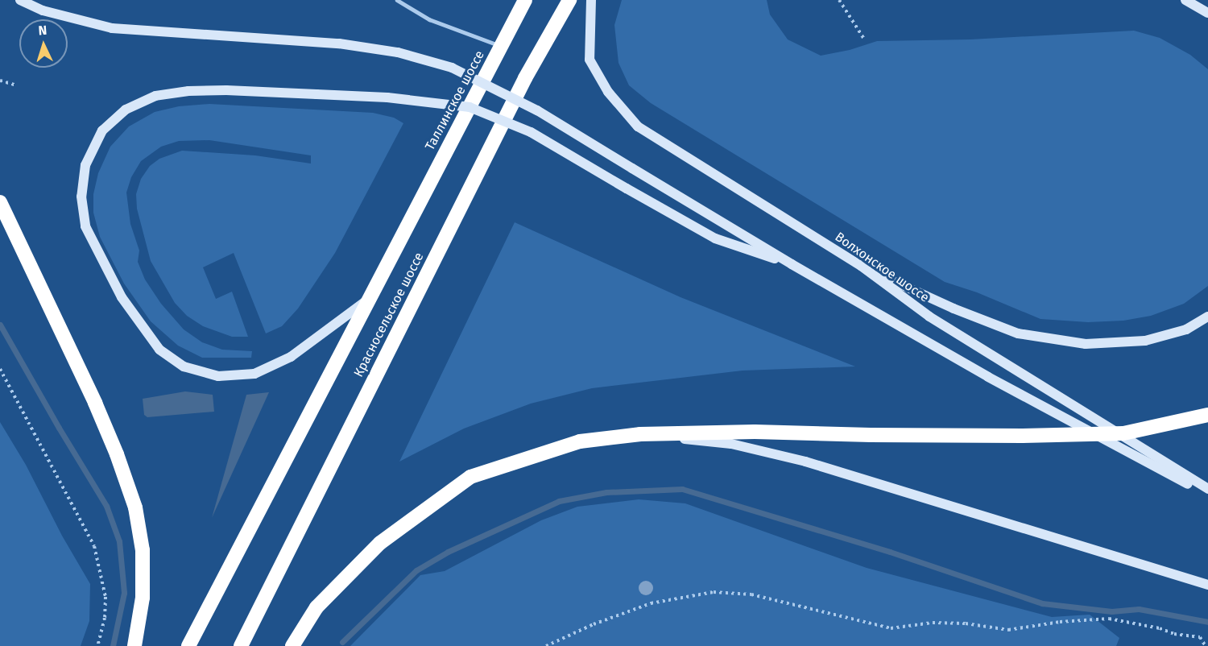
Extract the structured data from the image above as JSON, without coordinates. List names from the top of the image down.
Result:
{
  "streets": {
    "highway": ["Таллинское шоссе", "Красносельское шоссе"],
    "main road": ["Волхонское шоссе"]
  },
  "crossings": [
    ["Таллинское шоссе", "Красносельское шоссе"]
  ],
  "north": "top"
}
